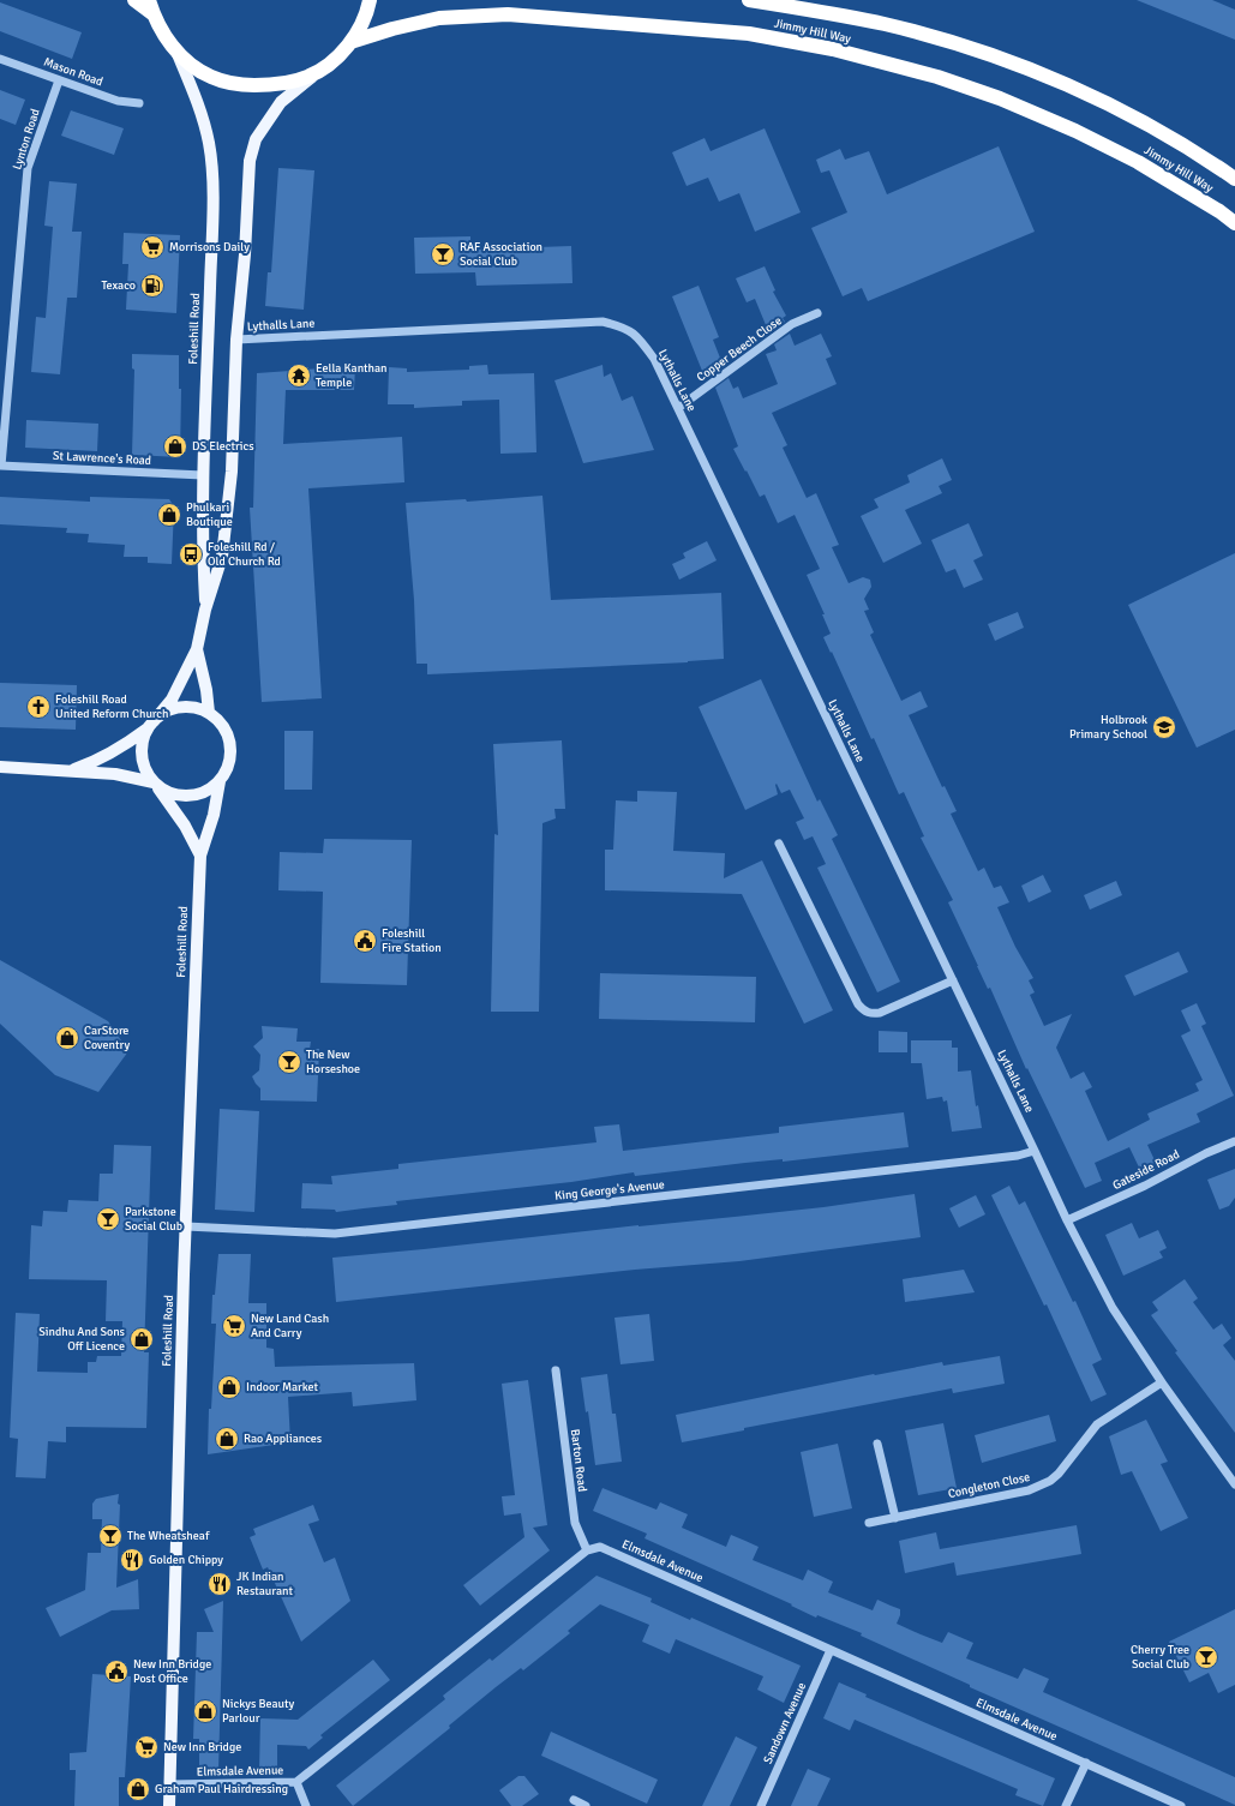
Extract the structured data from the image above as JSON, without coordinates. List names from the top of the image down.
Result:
{
  "streets": {
    "highway": ["Jimmy Hill Way"],
    "main road": ["Foleshill Road"],
    "street": [
      "Mason Road",
      "Lynton Road",
      "Lythalls Lane",
      "Copper Beech Close",
      "St Lawrence's Road",
      "Gateside Road",
      "King George's Avenue",
      "Barton Road",
      "Congleton Close",
      "Elmsdale Avenue",
      "Sandown Avenue"
    ]
  },
  "crossings": [
    ["Mason Road", "Lynton Road"],
    ["Lynton Road", "St Lawrence's Road"],
    ["Lythalls Lane", "Foleshill Road"],
    ["Lythalls Lane", "Copper Beech Close"],
    ["Lythalls Lane", "Gateside Road"],
    ["Lythalls Lane", "King George's Avenue"],
    ["Lythalls Lane", "Congleton Close"],
    ["Foleshill Road", "St Lawrence's Road"],
    ["Foleshill Road", "King George's Avenue"],
    ["Foleshill Road", "Elmsdale Avenue"],
    ["Barton Road", "Elmsdale Avenue"],
    ["Elmsdale Avenue", "Sandown Avenue"]
  ],
  "places": {
    "supermarket": ["Morrisons Daily", "New Land Cash And Carry", "New Inn Bridge"],
    "bar": [
      "RAF Association Social Club",
      "The New Horseshoe",
      "Parkstone Social Club",
      "The Wheatsheaf",
      "Cherry Tree Social Club"
    ],
    "fuel station": ["Texaco"],
    "temple": ["Eella Kanthan Temple"],
    "shop": [
      "DS Electrics",
      "Phulkari Boutique",
      "CarStore Coventry",
      "Sindhu And Sons Off Licence",
      "Indoor Market",
      "Rao Appliances",
      "Nickys Beauty Parlour",
      "Graham Paul Hairdressing"
    ],
    "bus stop": ["Foleshill Rd / Old Church Rd"],
    "church": ["Foleshill Road United Reform Church"],
    "school or university": ["Holbrook Primary School"],
    "public building": ["Foleshill Fire Station", "New Inn Bridge Post Office"],
    "restaurant": ["Golden Chippy", "JK Indian Restaurant"]
  }
}
